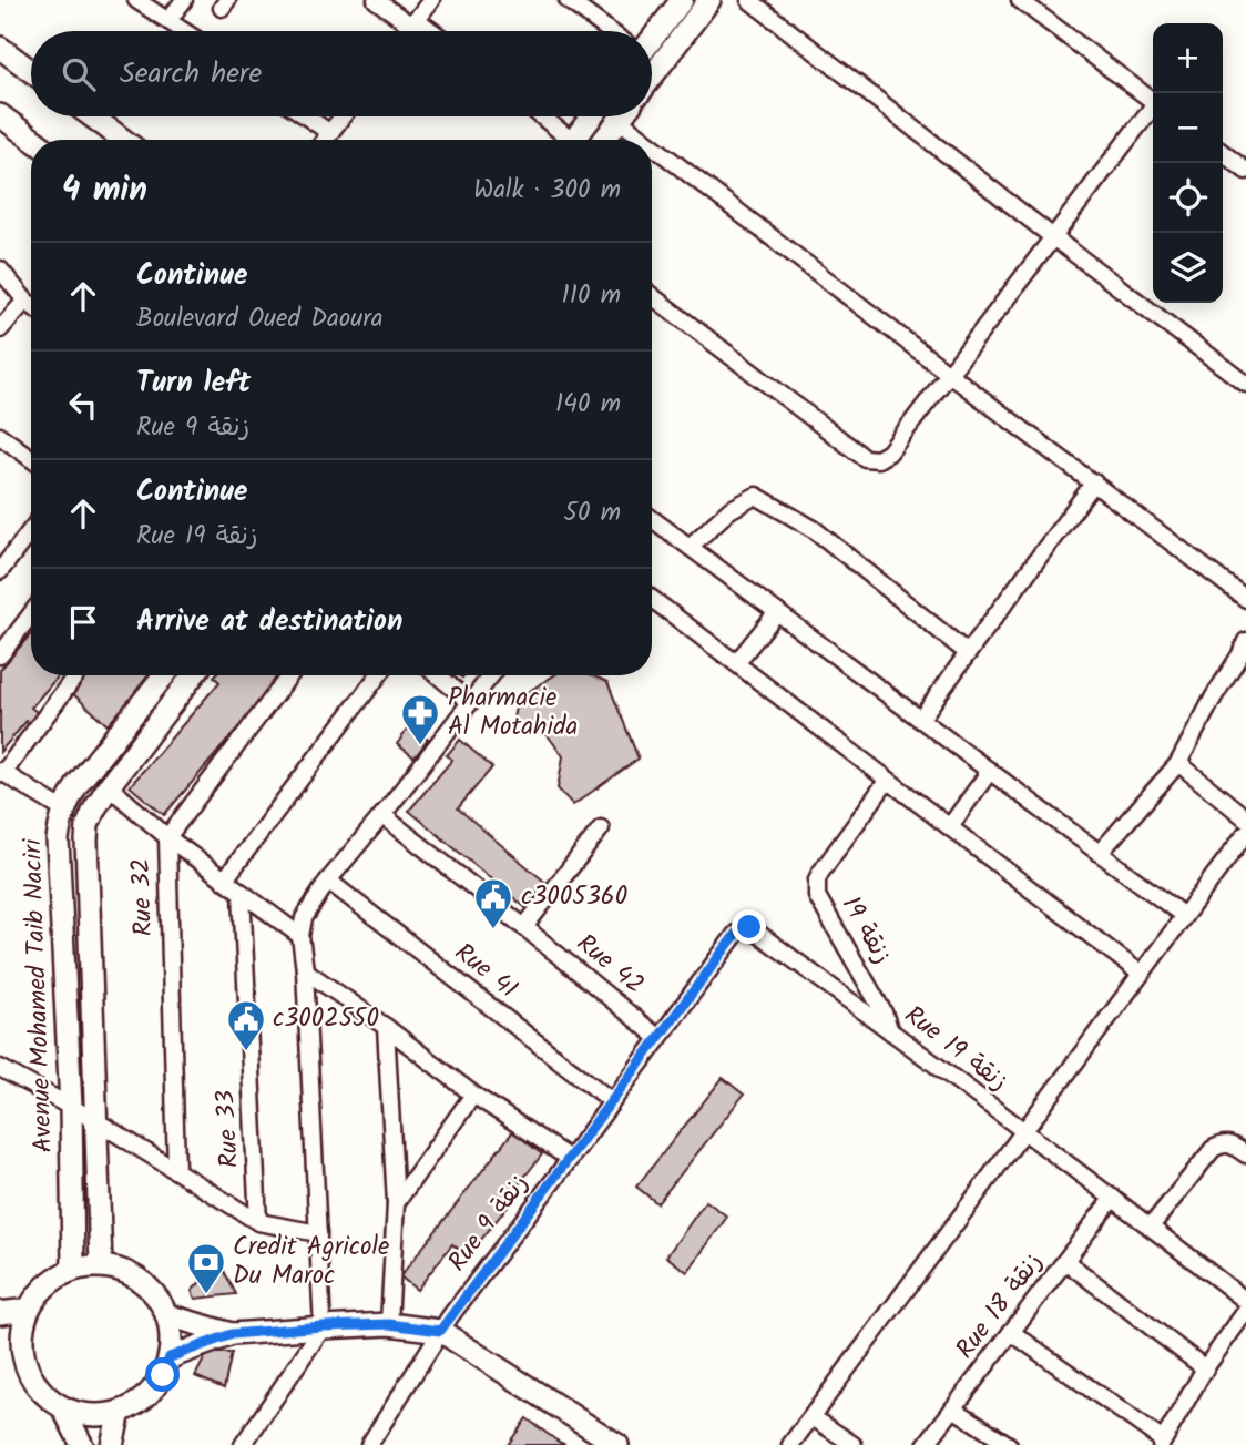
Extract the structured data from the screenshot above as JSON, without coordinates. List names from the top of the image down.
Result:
{
  "streets": {
    "street": [
      "Rue 32",
      "19 زنقة",
      "Rue 42",
      "Rue 41",
      "Avenue Mohamed Taib Naciri",
      "Rue 19 زنقة",
      "Rue 33",
      "Rue 9 زنقة",
      "Rue 18 زنقة"
    ]
  },
  "crossings": [
    ["19 زنقة", "Rue 19 زنقة"],
    ["Rue 42", "Rue 19 زنقة"],
    ["Rue 42", "Rue 9 زنقة"],
    ["Rue 41", "Rue 9 زنقة"],
    ["Rue 19 زنقة", "Rue 9 زنقة"],
    ["Rue 19 زنقة", "Rue 18 زنقة"]
  ],
  "places": {
    "pharmacy": ["Pharmacie Al Motahida"],
    "public building": ["c3005360", "c3002550"],
    "bank": ["Credit Agricole Du Maroc"]
  },
  "page": {
    "map_buttons": ["+", "−"],
    "search": "Search here",
    "heading": ["4 min", "Walk · 300 m"],
    "list": [
      ["Continue", "Boulevard Oued Daoura", "110 m"],
      ["Turn left", "Rue 9 زنقة", "140 m"],
      ["Continue", "Rue 19 زنقة", "50 m"],
      "Arrive at destination"
    ]
  }
}
